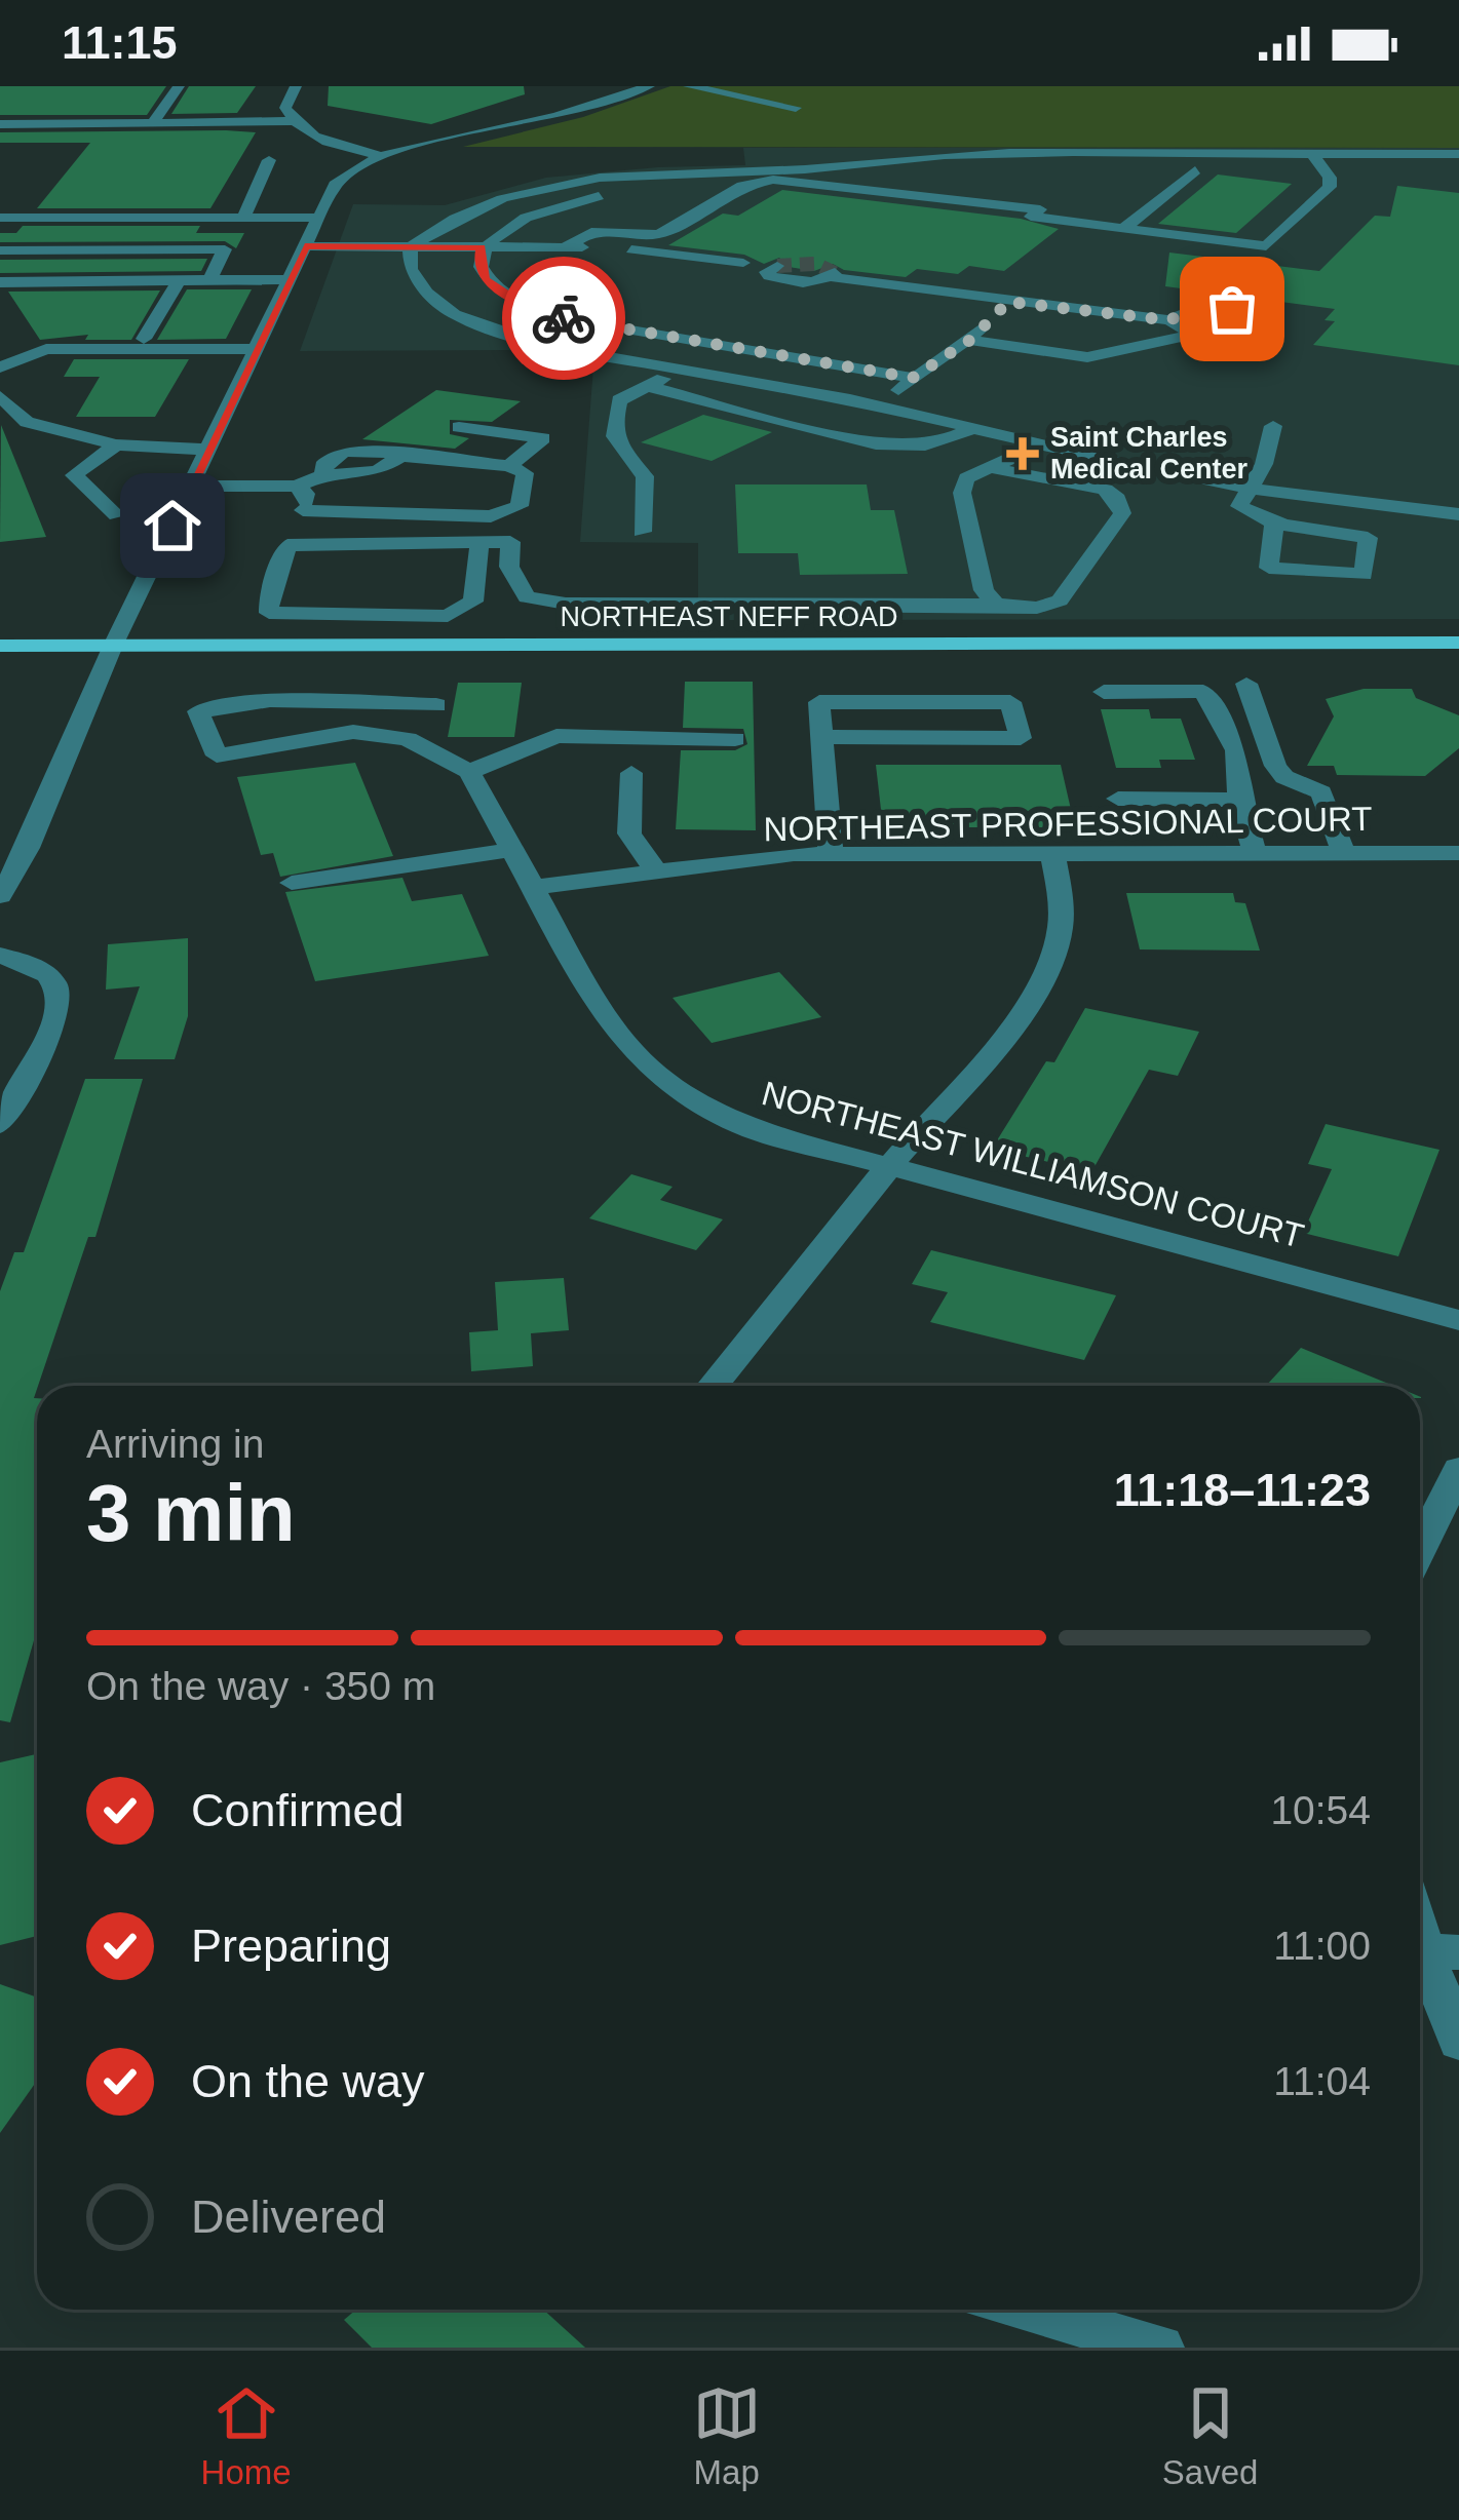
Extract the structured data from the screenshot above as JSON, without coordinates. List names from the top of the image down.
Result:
{
  "streets": {
    "main road": ["NORTHEAST NEFF ROAD"],
    "street": ["NORTHEAST PROFESSIONAL COURT", "NORTHEAST WILLIAMSON COURT"]
  },
  "crossings": [
    ["NORTHEAST PROFESSIONAL COURT", "NORTHEAST WILLIAMSON COURT"]
  ],
  "places": {
    "health": ["Saint Charles Medical Center"]
  },
  "page": {
    "status": "11:15",
    "heading": ["3 min", "Arriving in", "11:18–11:23"],
    "bar": "On the way · 350 m",
    "list": [
      ["Confirmed", "10:54"],
      ["Preparing", "11:00"],
      ["On the way", "11:04"],
      "Delivered"
    ],
    "tabs": ["Home", "Map", "Saved"]
  }
}
